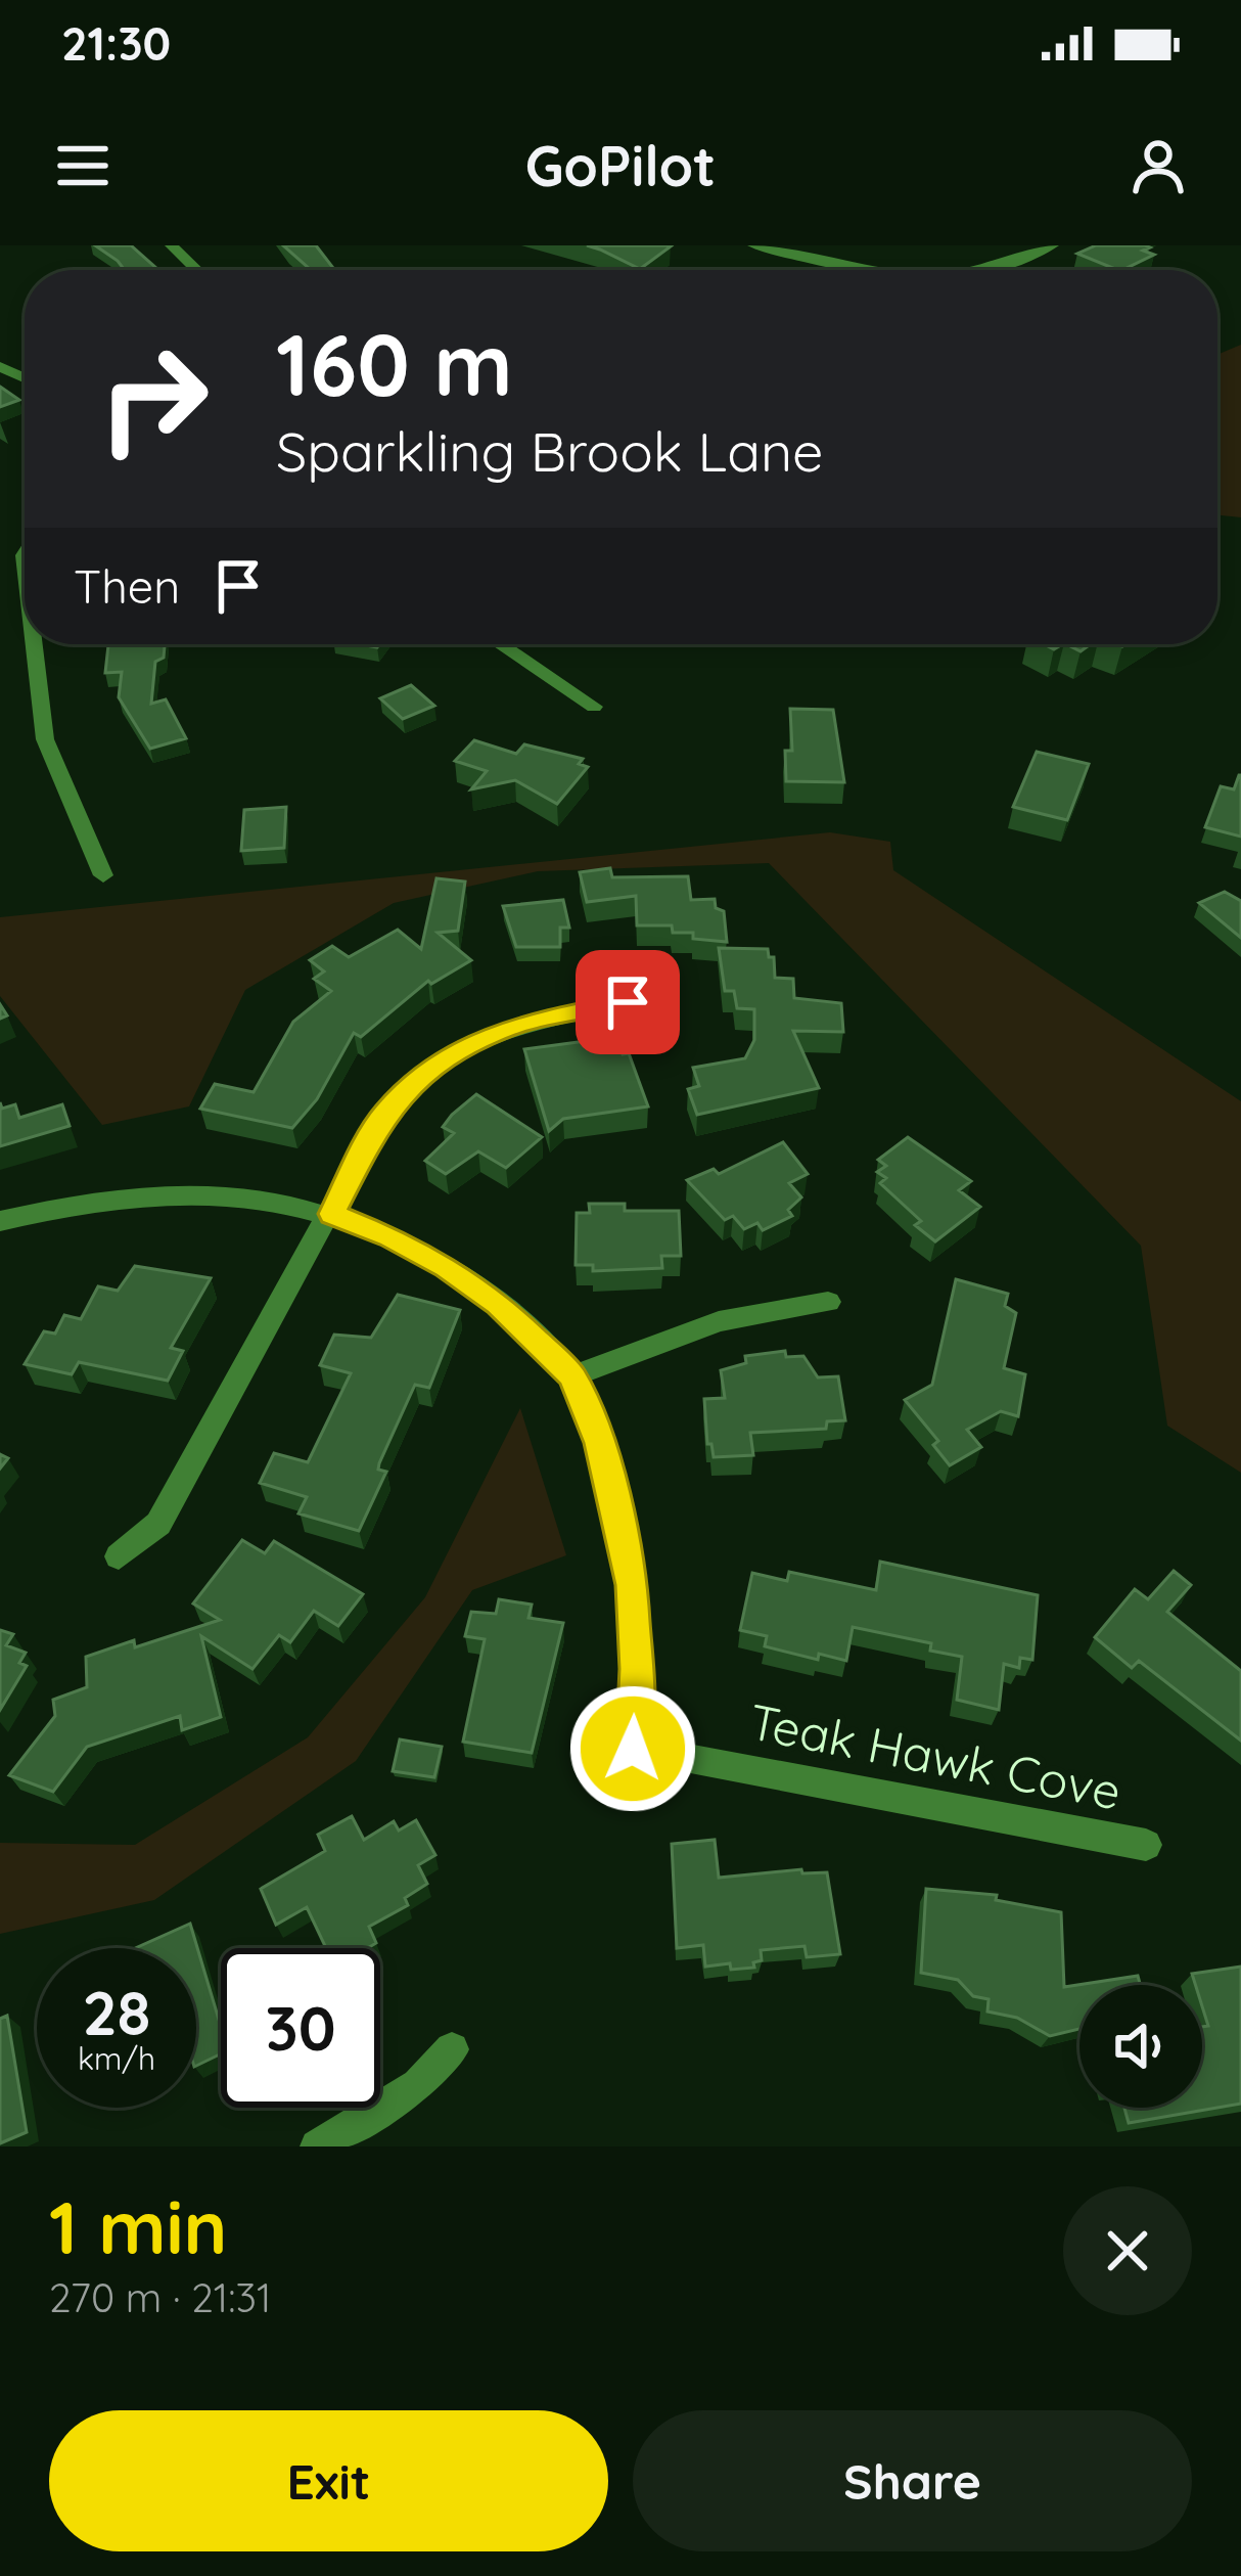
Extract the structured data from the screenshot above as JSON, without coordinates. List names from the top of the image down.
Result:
{
  "streets": {
    "street": ["Teak Hawk Cove"]
  },
  "page": {
    "status": "21:30",
    "header": "GoPilot",
    "turn": ["160 m", "Sparkling Brook Lane"],
    "then": "Then",
    "speed": "28 km/h",
    "limit": "30",
    "heading": ["1 min", "270 m · 21:31"],
    "buttons": ["Exit", "Share"]
  }
}
